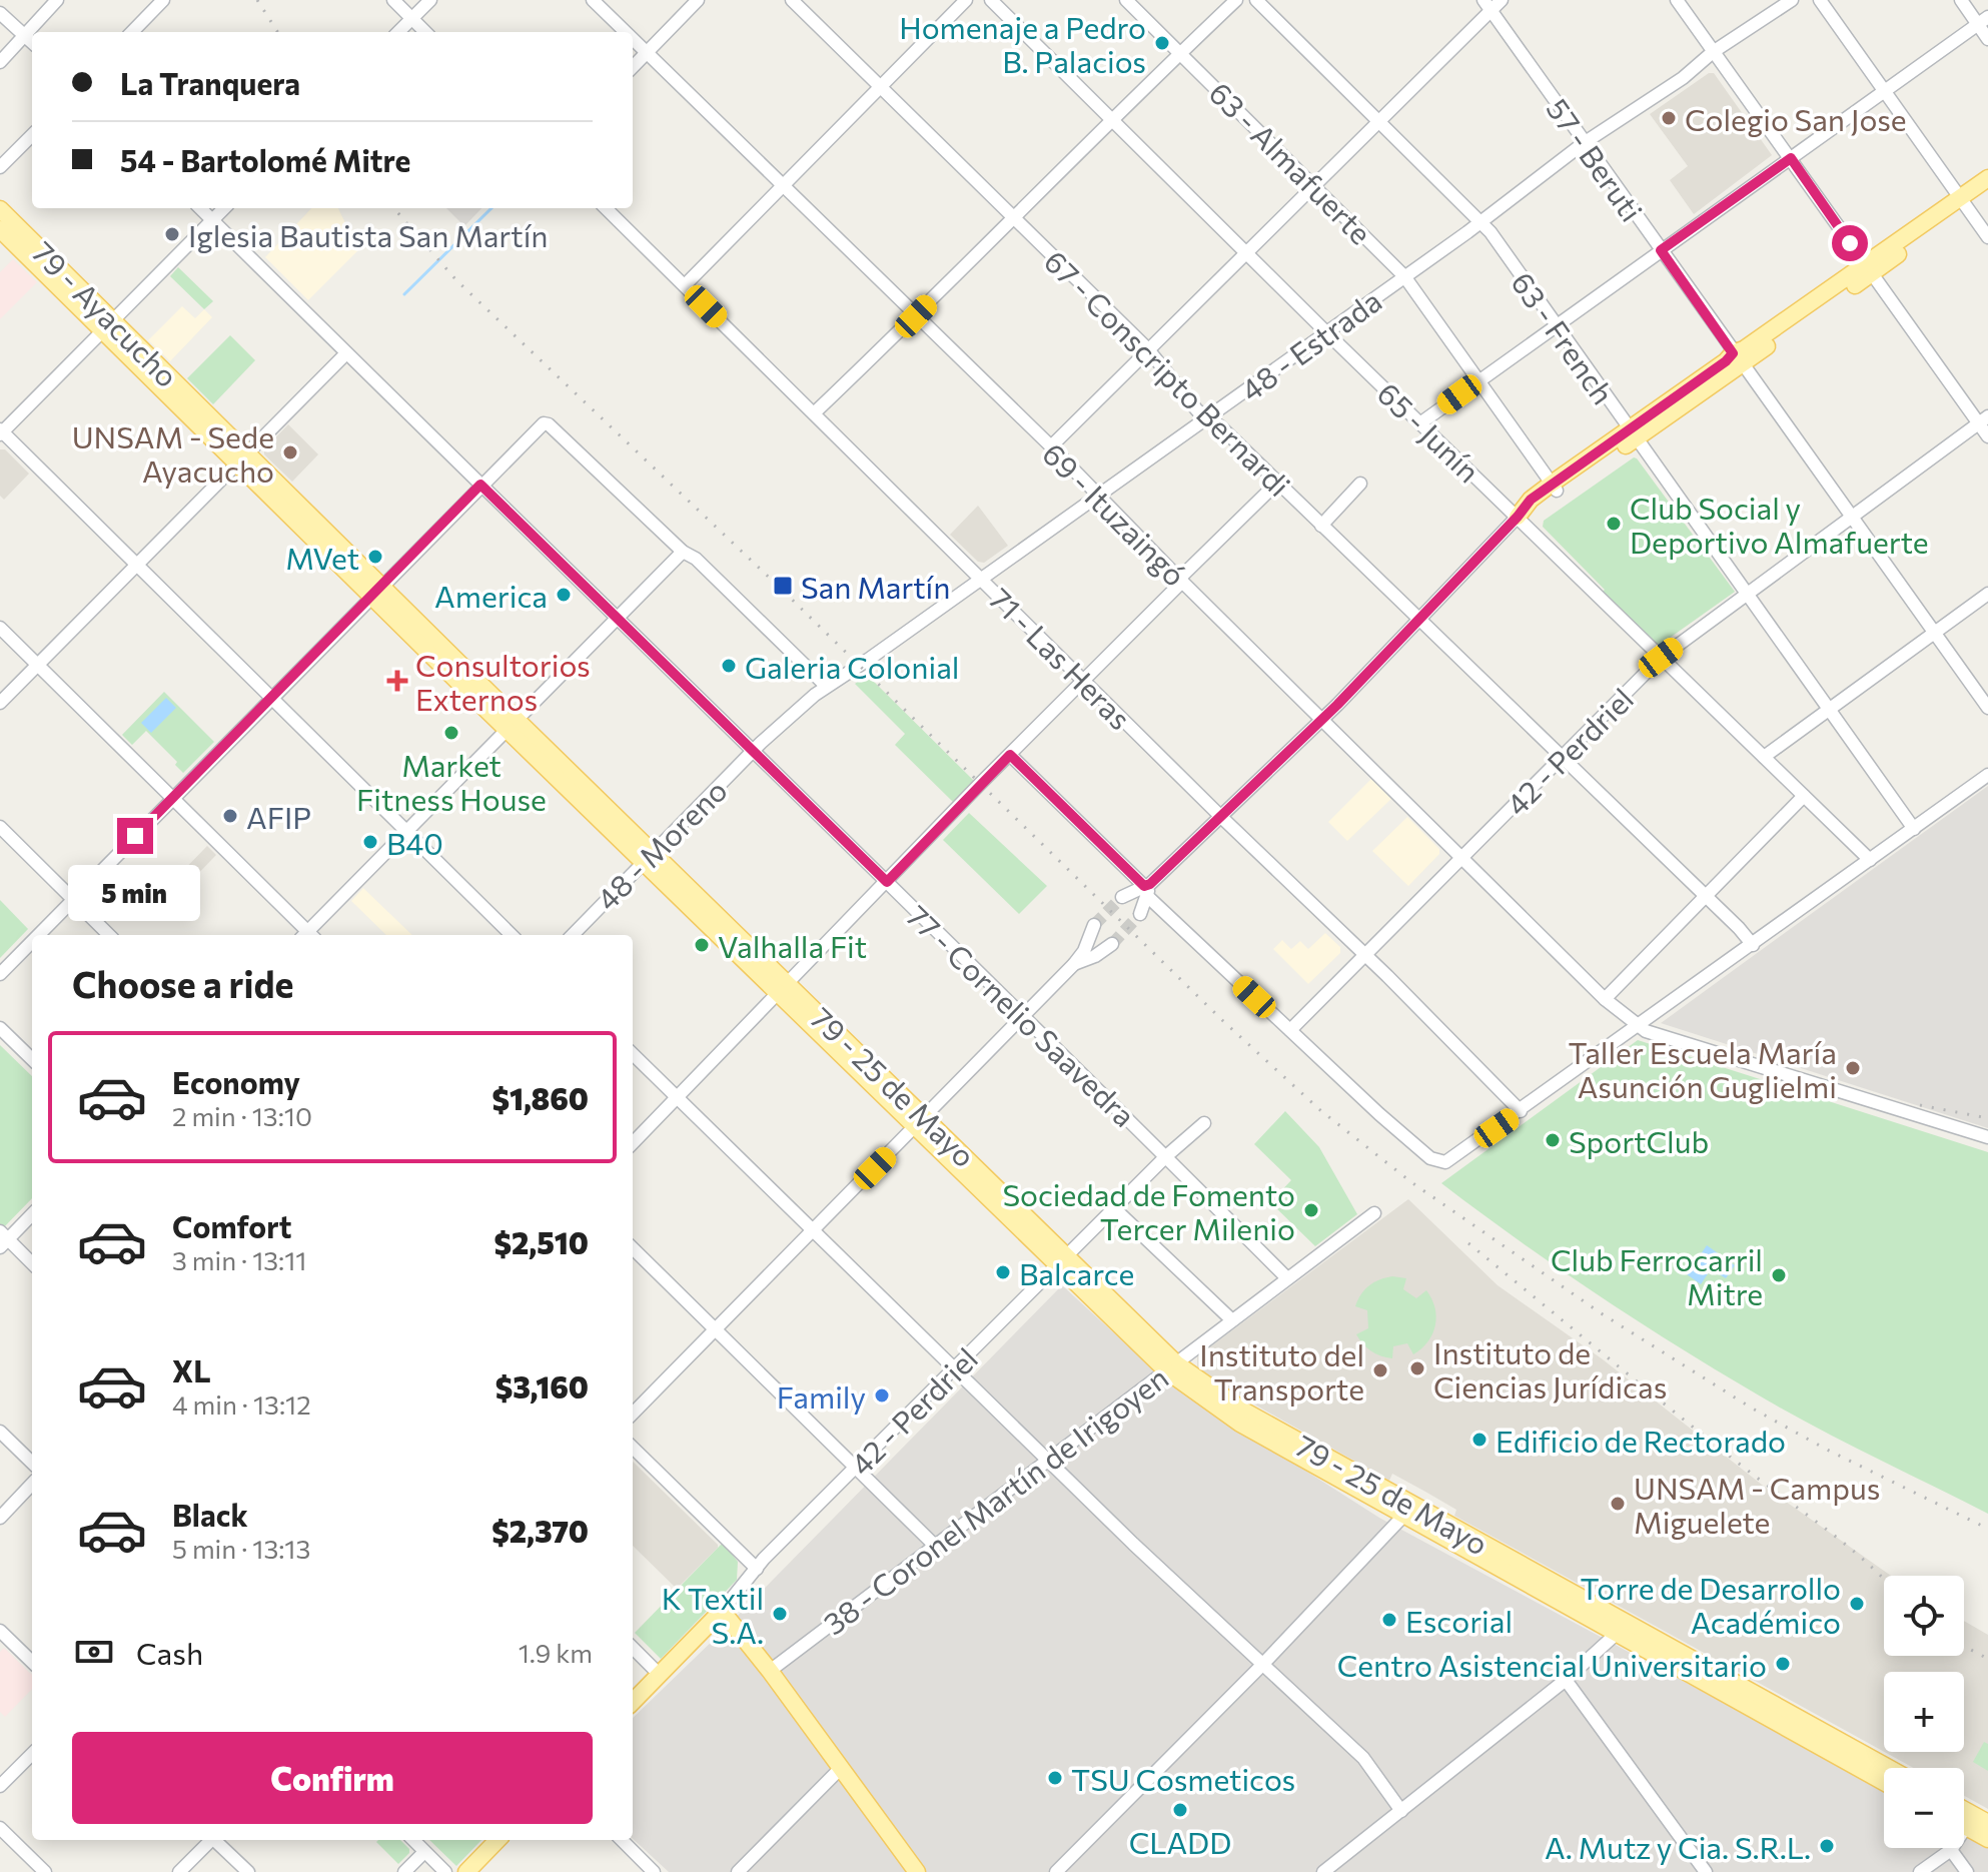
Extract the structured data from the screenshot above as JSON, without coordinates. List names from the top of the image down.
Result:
{
  "streets": {
    "main road": ["79 - Ayacucho", "42 - Perdriel", "79 - 25 de Mayo"],
    "street": [
      "57 - Beruti",
      "63 - Almafuerte",
      "63 - French",
      "48 - Estrada",
      "67 - Conscripto Bernardi",
      "65 - Junín",
      "69 - Ituzaingó",
      "71 - Las Heras",
      "48 - Moreno",
      "77 - Cornelio Saavedra",
      "38 - Coronel Martín de Irigoyen"
    ]
  },
  "crossings": [
    ["57 - Beruti", "48 - Estrada"],
    ["57 - Beruti", "42 - Perdriel"],
    ["63 - Almafuerte", "48 - Estrada"],
    ["79 - Ayacucho", "79 - 25 de Mayo"],
    ["63 - French", "48 - Estrada"],
    ["63 - French", "42 - Perdriel"],
    ["48 - Estrada", "67 - Conscripto Bernardi"],
    ["48 - Estrada", "65 - Junín"],
    ["48 - Estrada", "69 - Ituzaingó"],
    ["48 - Estrada", "71 - Las Heras"],
    ["48 - Estrada", "48 - Moreno"],
    ["67 - Conscripto Bernardi", "42 - Perdriel"],
    ["65 - Junín", "42 - Perdriel"],
    ["69 - Ituzaingó", "42 - Perdriel"],
    ["71 - Las Heras", "42 - Perdriel"],
    ["42 - Perdriel", "77 - Cornelio Saavedra"],
    ["42 - Perdriel", "79 - 25 de Mayo"],
    ["48 - Moreno", "77 - Cornelio Saavedra"],
    ["48 - Moreno", "79 - 25 de Mayo"],
    ["77 - Cornelio Saavedra", "38 - Coronel Martín de Irigoyen"],
    ["79 - 25 de Mayo", "38 - Coronel Martín de Irigoyen"]
  ],
  "places": {
    "other": [
      "Homenaje a Pedro B. Palacios",
      "Colegio San Jose",
      "Iglesia Bautista San Martín",
      "UNSAM - Sede Ayacucho",
      "Club Social y Deportivo Almafuerte",
      "MVet",
      "America",
      "Galeria Colonial",
      "Market Fitness House",
      "AFIP",
      "B40",
      "Valhalla Fit",
      "Taller Escuela María Asunción Guglielmi",
      "SportClub",
      "Sociedad de Fomento Tercer Milenio",
      "Balcarce",
      "Club Ferrocarril Mitre",
      "Instituto de Ciencias Jurídicas",
      "Instituto del Transporte",
      "Family",
      "Edificio de Rectorado",
      "UNSAM - Campus Miguelete",
      "Torre de Desarrollo Académico",
      "K Textil S.A.",
      "Escorial",
      "Centro Asistencial Universitario",
      "TSU Cosmeticos",
      "CLADD",
      "A. Mutz y Cia. S.R.L."
    ],
    "transit": ["San Martín"],
    "health": ["Consultorios Externos"]
  },
  "page": {
    "banner": ["La Tranquera", "54 - Bartolomé Mitre"],
    "bubble": "5 min",
    "heading": "Choose a ride",
    "list": [
      {
        "name": "Economy",
        "note": "2 min · 13:10",
        "value": "$1,860"
      },
      {
        "name": "Comfort",
        "note": "3 min · 13:11",
        "value": "$2,510"
      },
      {
        "name": "XL",
        "note": "4 min · 13:12",
        "value": "$3,160"
      },
      {
        "name": "Black",
        "note": "5 min · 13:13",
        "value": "$2,370"
      }
    ],
    "map_buttons": ["+", "−"],
    "pay": ["Cash", "1.9 km"],
    "buttons": "Confirm"
  }
}
